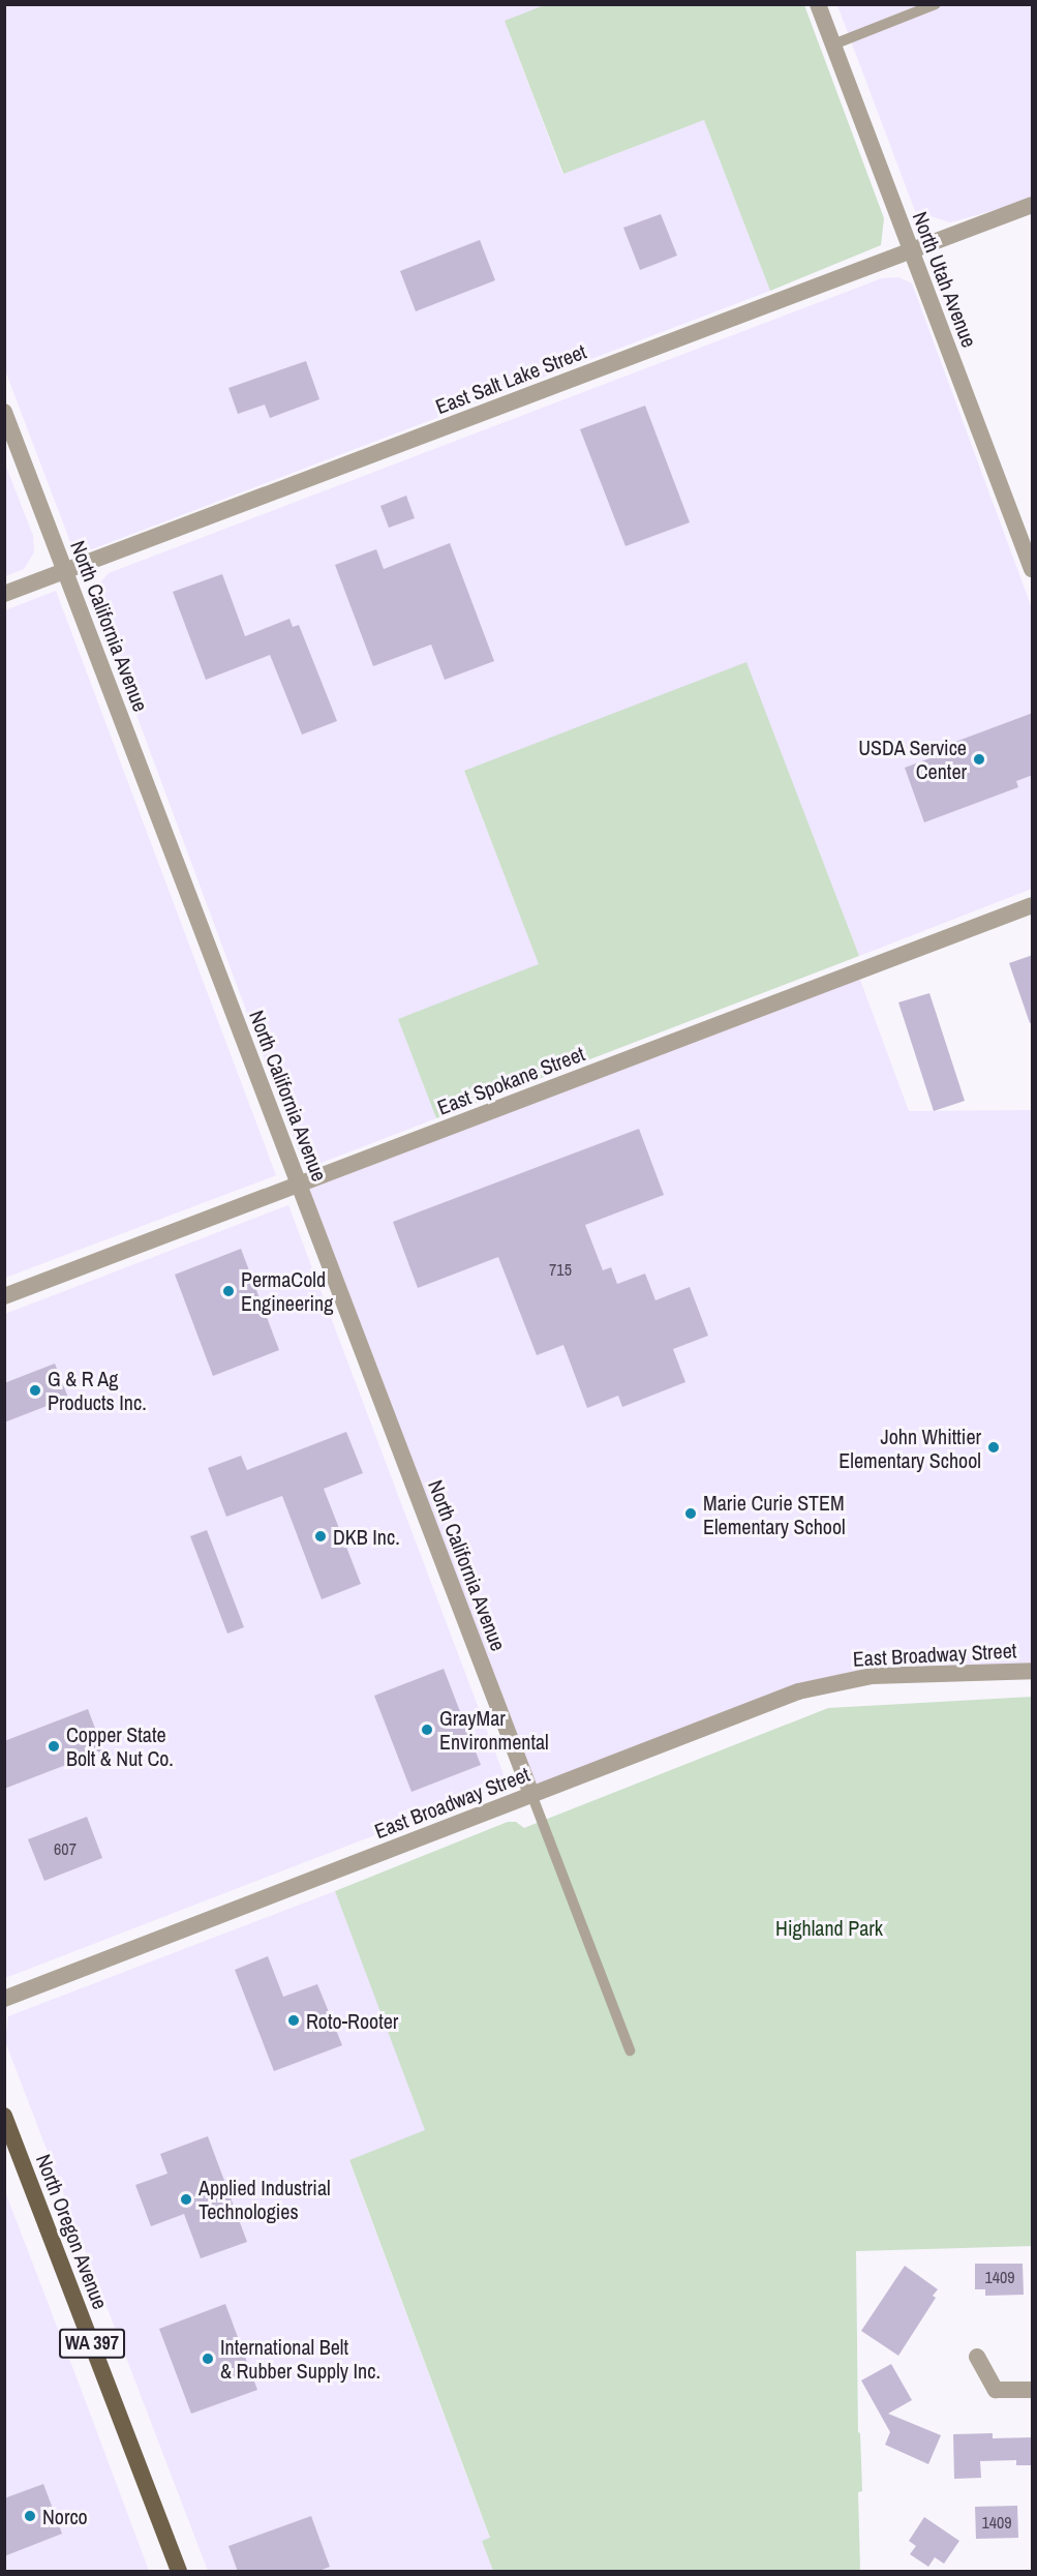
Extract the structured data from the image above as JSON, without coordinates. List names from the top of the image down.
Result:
{
  "streets": {
    "main road": ["North Oregon Avenue", "WA 397"],
    "street": [
      "North Utah Avenue",
      "East Salt Lake Street",
      "North California Avenue",
      "East Spokane Street",
      "East Broadway Street"
    ]
  },
  "crossings": [
    ["North Utah Avenue", "East Salt Lake Street"],
    ["East Salt Lake Street", "North California Avenue"],
    ["North California Avenue", "East Spokane Street"],
    ["North California Avenue", "East Broadway Street"]
  ],
  "parks": ["Highland Park"],
  "places": [
    "USDA Service Center",
    "PermaCold Engineering",
    "G & R Ag Products Inc.",
    "John Whittier Elementary School",
    "Marie Curie STEM Elementary School",
    "DKB Inc.",
    "GrayMar Environmental",
    "Copper State Bolt & Nut Co.",
    "Roto-Rooter",
    "Applied Industrial Technologies",
    "International Belt & Rubber Supply Inc.",
    "Norco"
  ],
  "house_numbers": [
    "715",
    "607",
    "1409",
    "1409"
  ]
}
